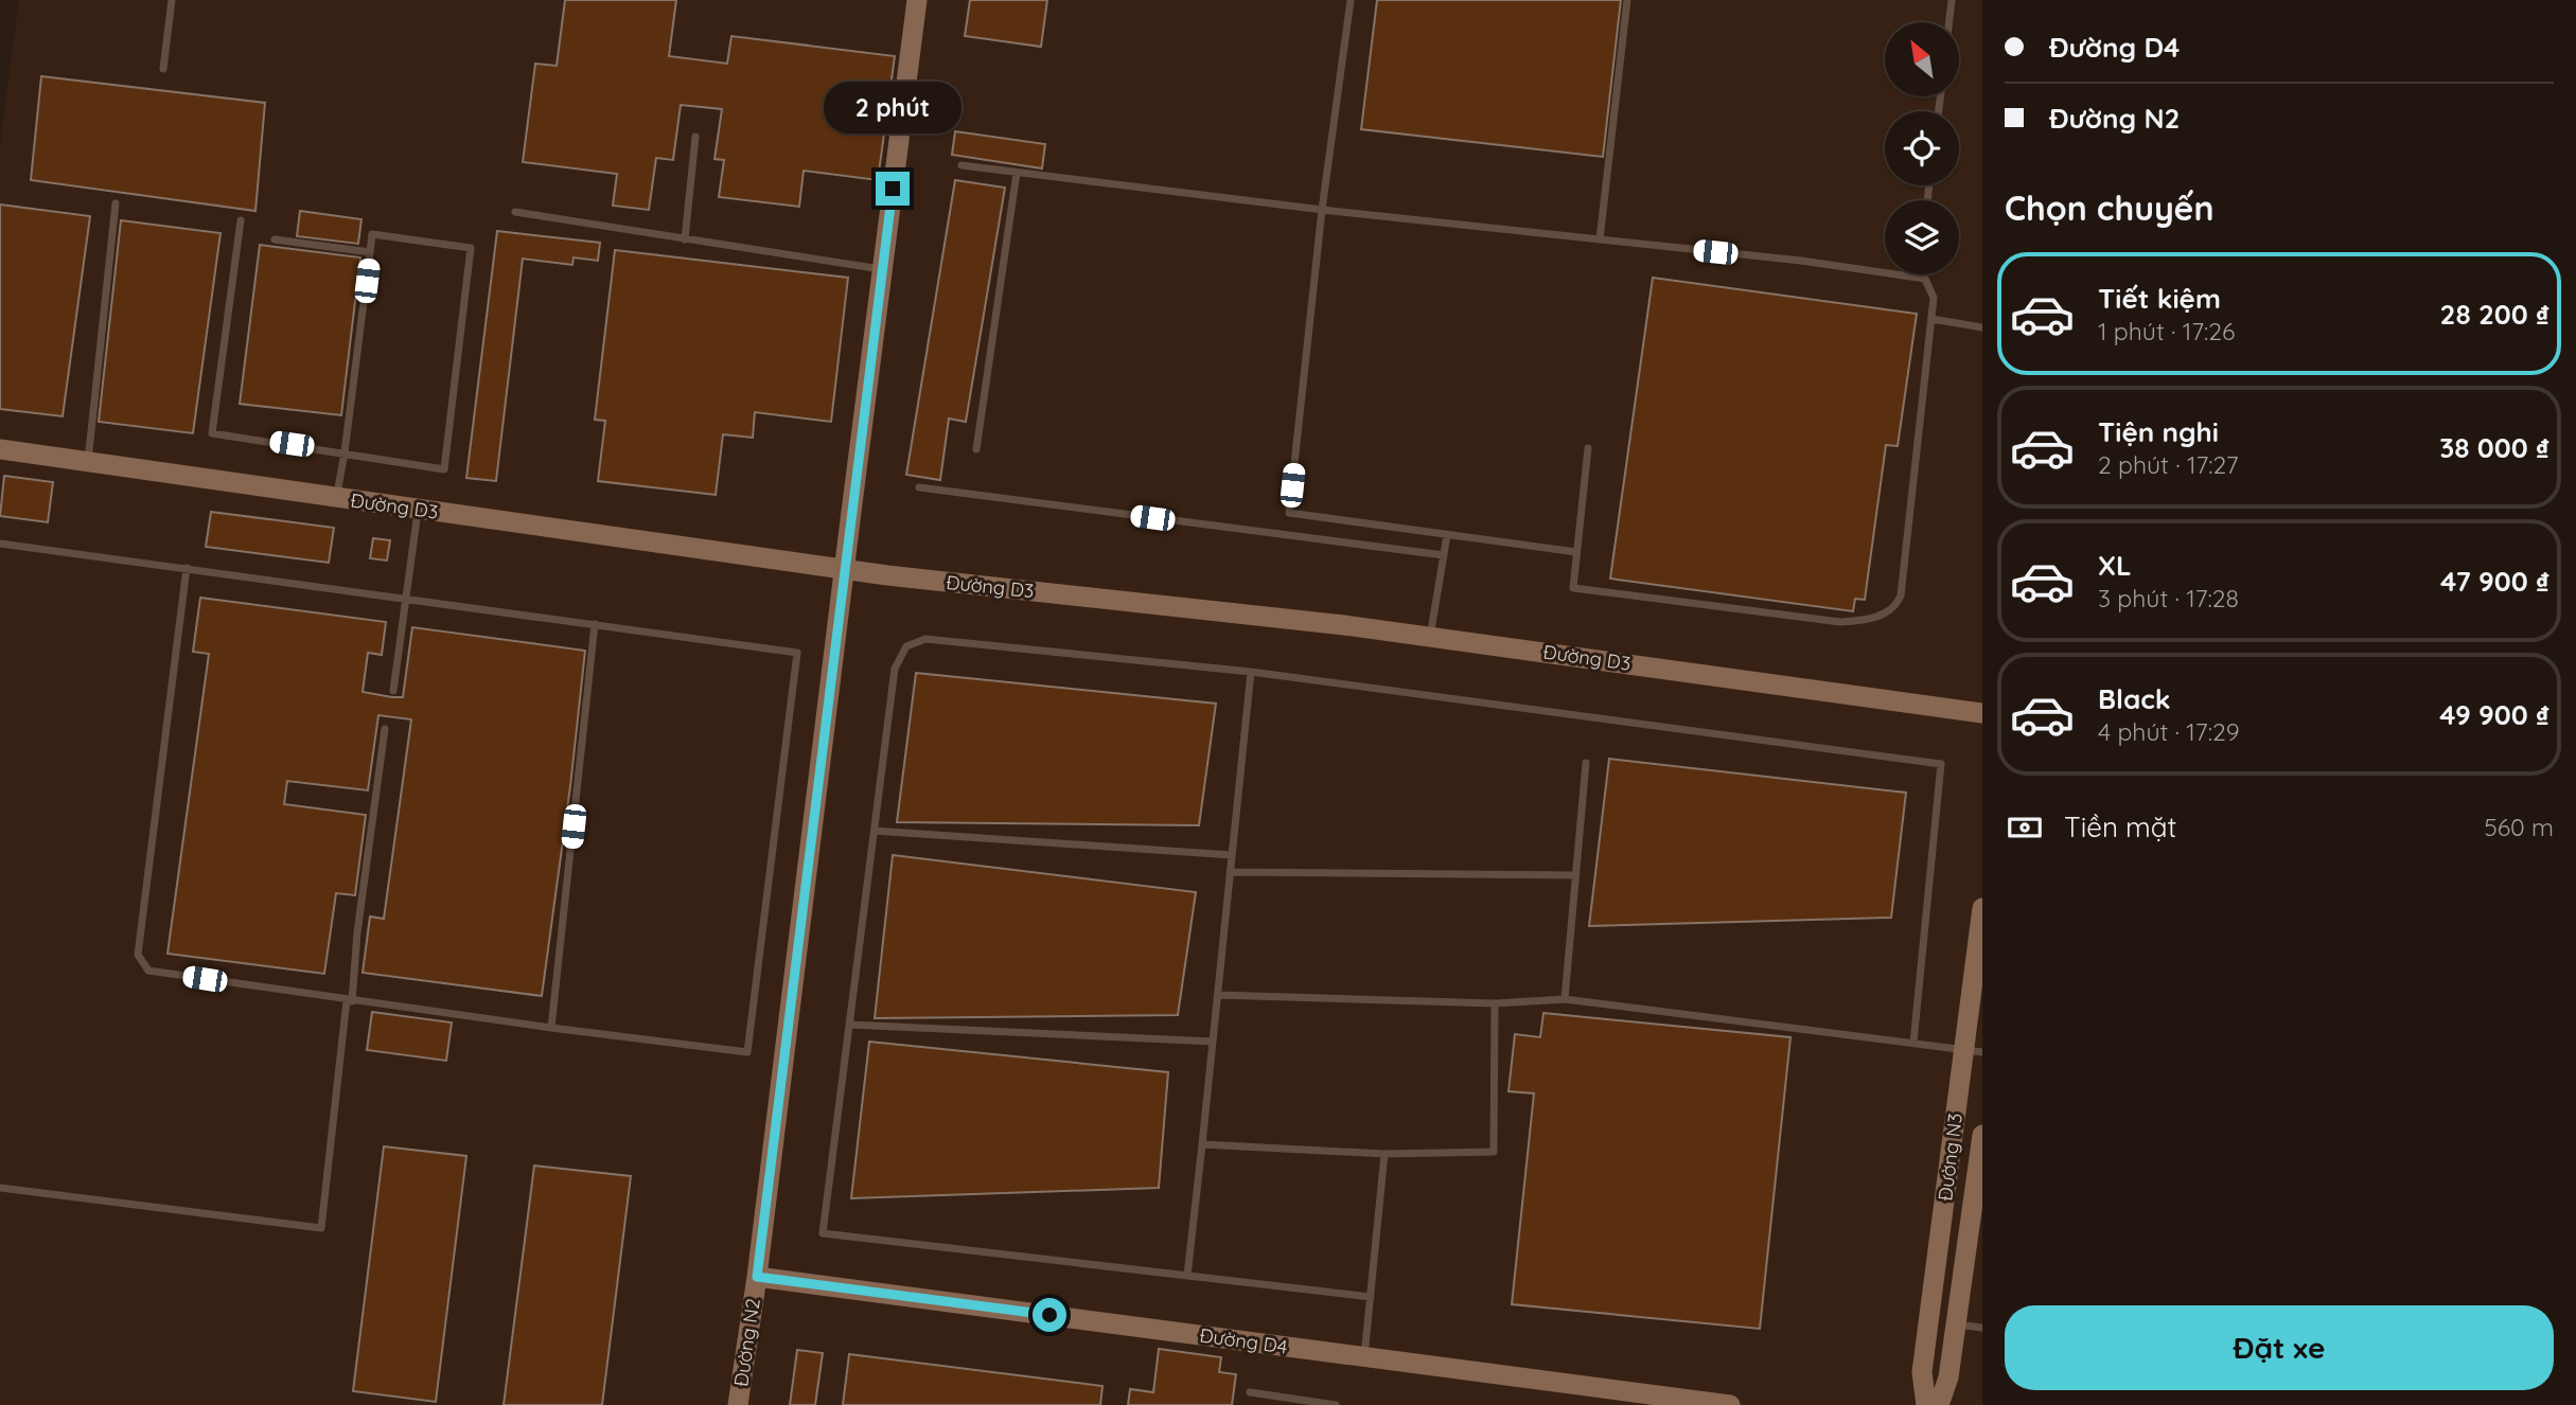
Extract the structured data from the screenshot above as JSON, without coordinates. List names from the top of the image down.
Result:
{
  "streets": {
    "street": [
      "Đường D3",
      "Đường N3",
      "Đường D4",
      "Đường N2"
    ]
  },
  "crossings": [
    ["Đường D3", "Đường N2"],
    ["Đường D4", "Đường N2"]
  ],
  "north": "top left",
  "page": {
    "banner": ["Đường D4", "Đường N2"],
    "bubble": "2 phút",
    "heading": "Chọn chuyến",
    "list": [
      {
        "name": "Tiết kiệm",
        "note": "1 phút · 17:26",
        "value": "28 200 ₫"
      },
      {
        "name": "Tiện nghi",
        "note": "2 phút · 17:27",
        "value": "38 000 ₫"
      },
      {
        "name": "XL",
        "note": "3 phút · 17:28",
        "value": "47 900 ₫"
      },
      {
        "name": "Black",
        "note": "4 phút · 17:29",
        "value": "49 900 ₫"
      }
    ],
    "pay": ["Tiền mặt", "560 m"],
    "buttons": "Đặt xe"
  }
}
